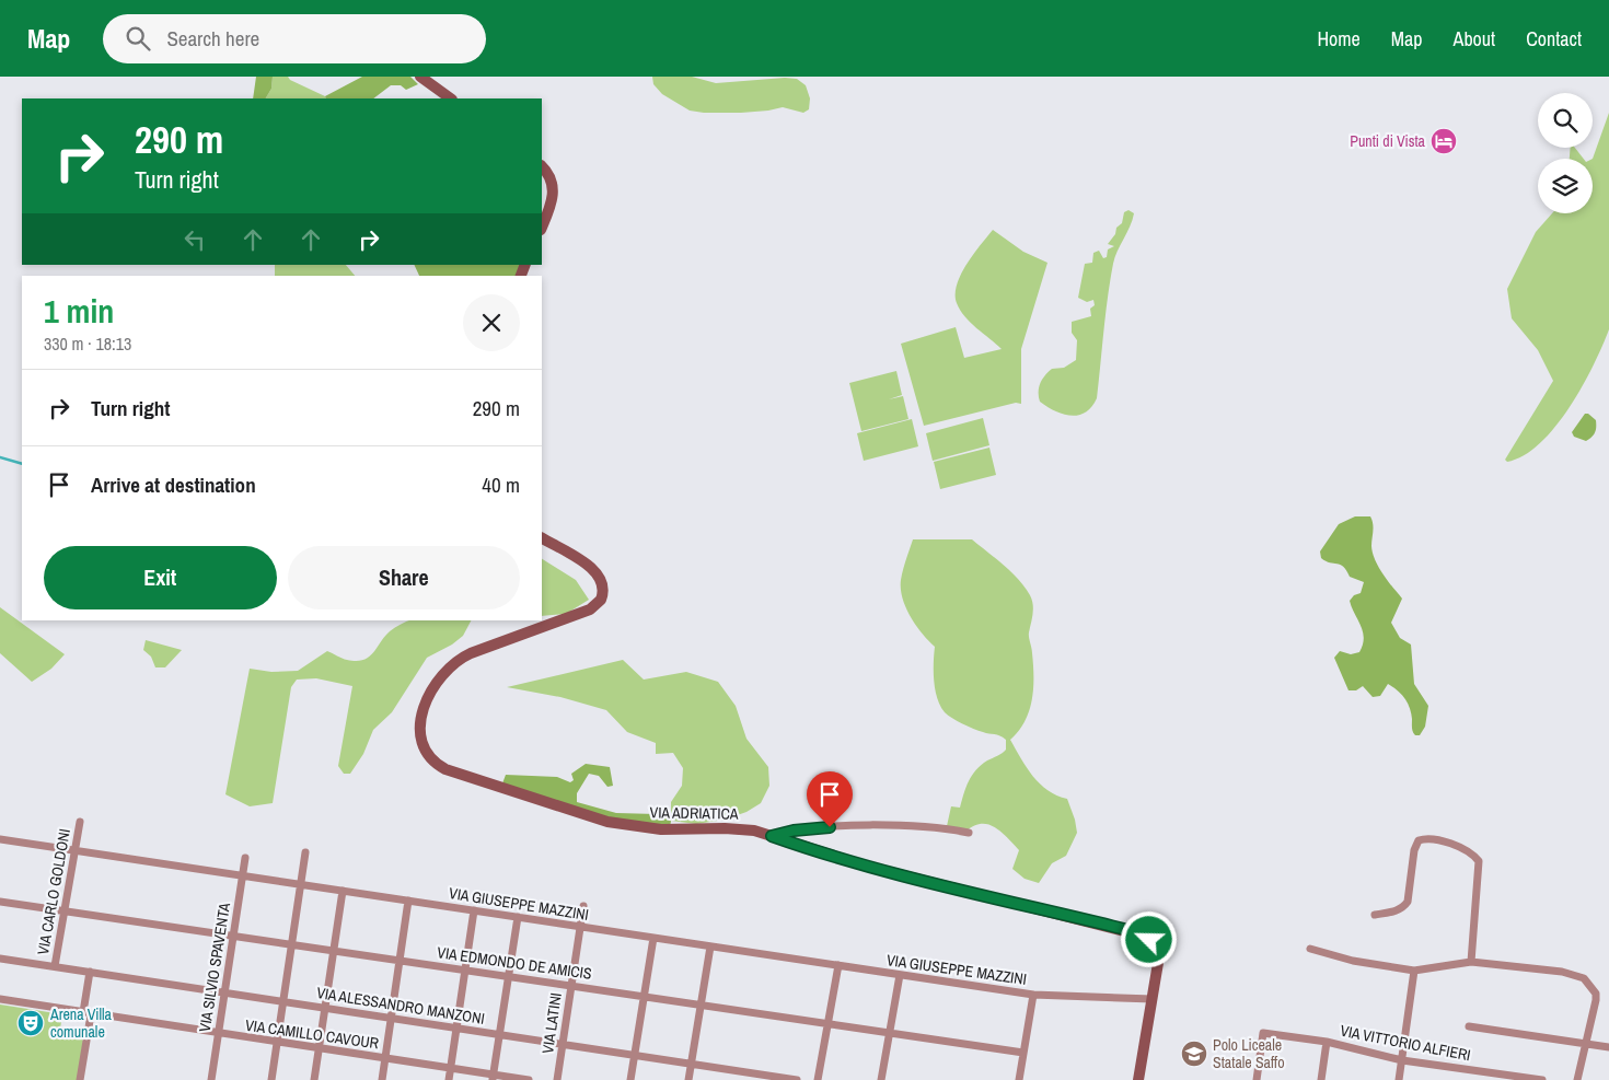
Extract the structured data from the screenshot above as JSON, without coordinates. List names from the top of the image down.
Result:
{
  "streets": {
    "main road": ["VIA ADRIATICA"],
    "street": [
      "VIA CARLO GOLDONI",
      "VIA GIUSEPPE MAZZINI",
      "VIA EDMONDO DE AMICIS",
      "VIA SILVIO SPAVENTA",
      "VIA ALESSANDRO MANZONI",
      "VIA LATINI",
      "VIA CAMILLO CAVOUR",
      "VIA VITTORIO ALFIERI"
    ]
  },
  "crossings": [
    ["VIA ADRIATICA", "VIA GIUSEPPE MAZZINI"],
    ["VIA CARLO GOLDONI", "VIA GIUSEPPE MAZZINI"],
    ["VIA CARLO GOLDONI", "VIA EDMONDO DE AMICIS"],
    ["VIA CARLO GOLDONI", "VIA ALESSANDRO MANZONI"],
    ["VIA GIUSEPPE MAZZINI", "VIA SILVIO SPAVENTA"],
    ["VIA GIUSEPPE MAZZINI", "VIA LATINI"],
    ["VIA EDMONDO DE AMICIS", "VIA SILVIO SPAVENTA"],
    ["VIA EDMONDO DE AMICIS", "VIA LATINI"],
    ["VIA SILVIO SPAVENTA", "VIA ALESSANDRO MANZONI"],
    ["VIA SILVIO SPAVENTA", "VIA CAMILLO CAVOUR"],
    ["VIA ALESSANDRO MANZONI", "VIA LATINI"]
  ],
  "places": {
    "hotel": ["Punti di Vista"],
    "theatre": ["Arena Villa comunale"],
    "school or university": ["Polo Liceale Statale Saffo"]
  },
  "page": {
    "header": "Map",
    "search": "Search here",
    "nav": [
      "Home",
      "Map",
      "About",
      "Contact"
    ],
    "turn": ["290 m", "Turn right"],
    "heading": ["1 min", "330 m · 18:13"],
    "list": [
      {
        "name": "Turn right",
        "value": "290 m"
      },
      {
        "name": "Arrive at destination",
        "value": "40 m"
      }
    ],
    "buttons": ["Exit", "Share"]
  }
}
